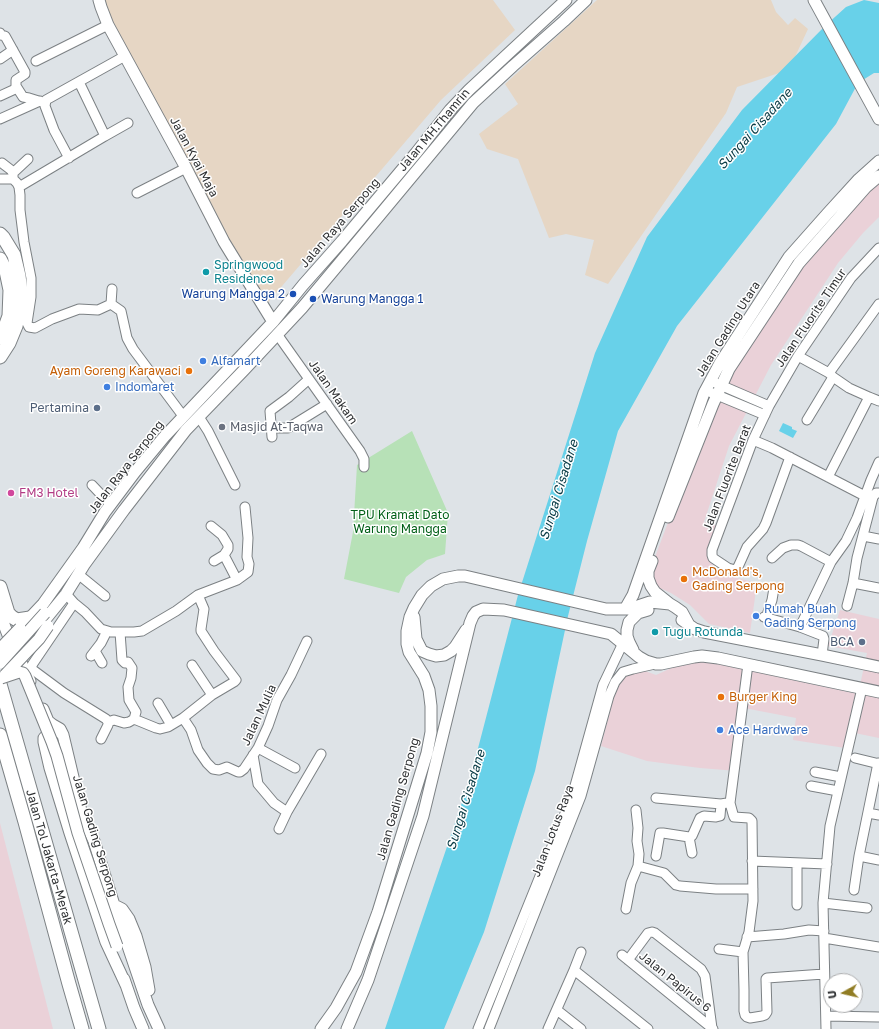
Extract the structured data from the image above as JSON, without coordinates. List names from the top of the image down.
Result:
{
  "streets": {
    "highway": ["Jalan Tol Jakarta–Merak"],
    "main road": [
      "Jalan MH.Thamrin",
      "Jalan Kyai Maja",
      "Jalan Raya Serpong",
      "Jalan Gading Utara",
      "Jalan Gading Serpong"
    ],
    "street": [
      "Jalan Fluorite Timur",
      "Jalan Makam",
      "Jalan Fluorite Barat",
      "Jalan Mulia",
      "Jalan Lotus Raya",
      "Jalan Papirus 6"
    ]
  },
  "crossings": [
    ["Jalan MH.Thamrin", "Jalan Raya Serpong"],
    ["Jalan MH.Thamrin", "Jalan Makam"],
    ["Jalan Kyai Maja", "Jalan Raya Serpong"],
    ["Jalan Fluorite Timur", "Jalan Fluorite Barat"],
    ["Jalan Gading Utara", "Jalan Gading Serpong"],
    ["Jalan Gading Serpong", "Jalan Tol Jakarta–Merak"]
  ],
  "water": ["Sungai Cisadane"],
  "parks": ["TPU Kramat Dato Warung Mangga"],
  "places": [
    "Springwood Residence",
    "Warung Mangga 2",
    "Warung Mangga 1",
    "Alfamart",
    "Ayam Goreng Karawaci",
    "Indomaret",
    "Pertamina",
    "Masjid At-Taqwa",
    "FM3 Hotel",
    "McDonald's, Gading Serpong",
    "Rumah Buah Gading Serpong",
    "Tugu Rotunda",
    "BCA",
    "Burger King",
    "Ace Hardware"
  ],
  "north": "left"
}
